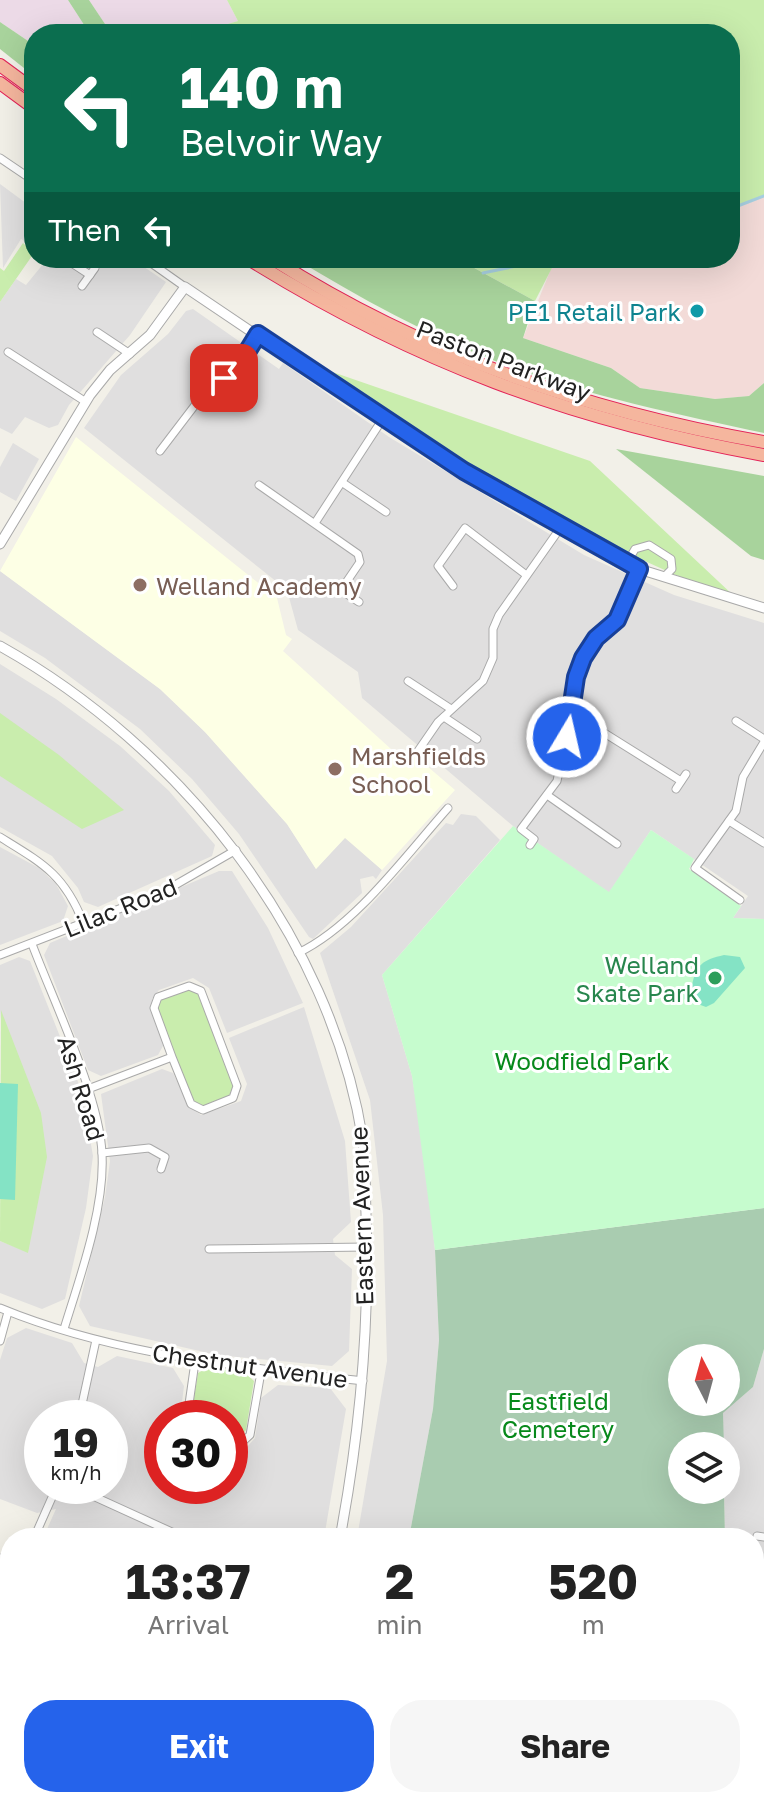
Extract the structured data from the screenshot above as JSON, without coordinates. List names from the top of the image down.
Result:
{
  "streets": {
    "highway": ["Paston Parkway"],
    "street": [
      "Lilac Road",
      "Ash Road",
      "Eastern Avenue",
      "Chestnut Avenue"
    ]
  },
  "crossings": [
    ["Lilac Road", "Ash Road"],
    ["Lilac Road", "Eastern Avenue"],
    ["Ash Road", "Chestnut Avenue"],
    ["Eastern Avenue", "Chestnut Avenue"]
  ],
  "parks": ["Woodfield Park", "Eastfield Cemetery"],
  "places": [
    "PE1 Retail Park",
    "Welland Academy",
    "Marshfields School",
    "Welland Skate Park"
  ],
  "north": "top",
  "page": {
    "turn": ["140 m", "Belvoir Way"],
    "then": "Then",
    "speed": "19 km/h",
    "limit": "30",
    "eta": [
      "13:37",
      "Arrival",
      "2",
      "min",
      "520",
      "m"
    ],
    "buttons": ["Exit", "Share"]
  }
}
